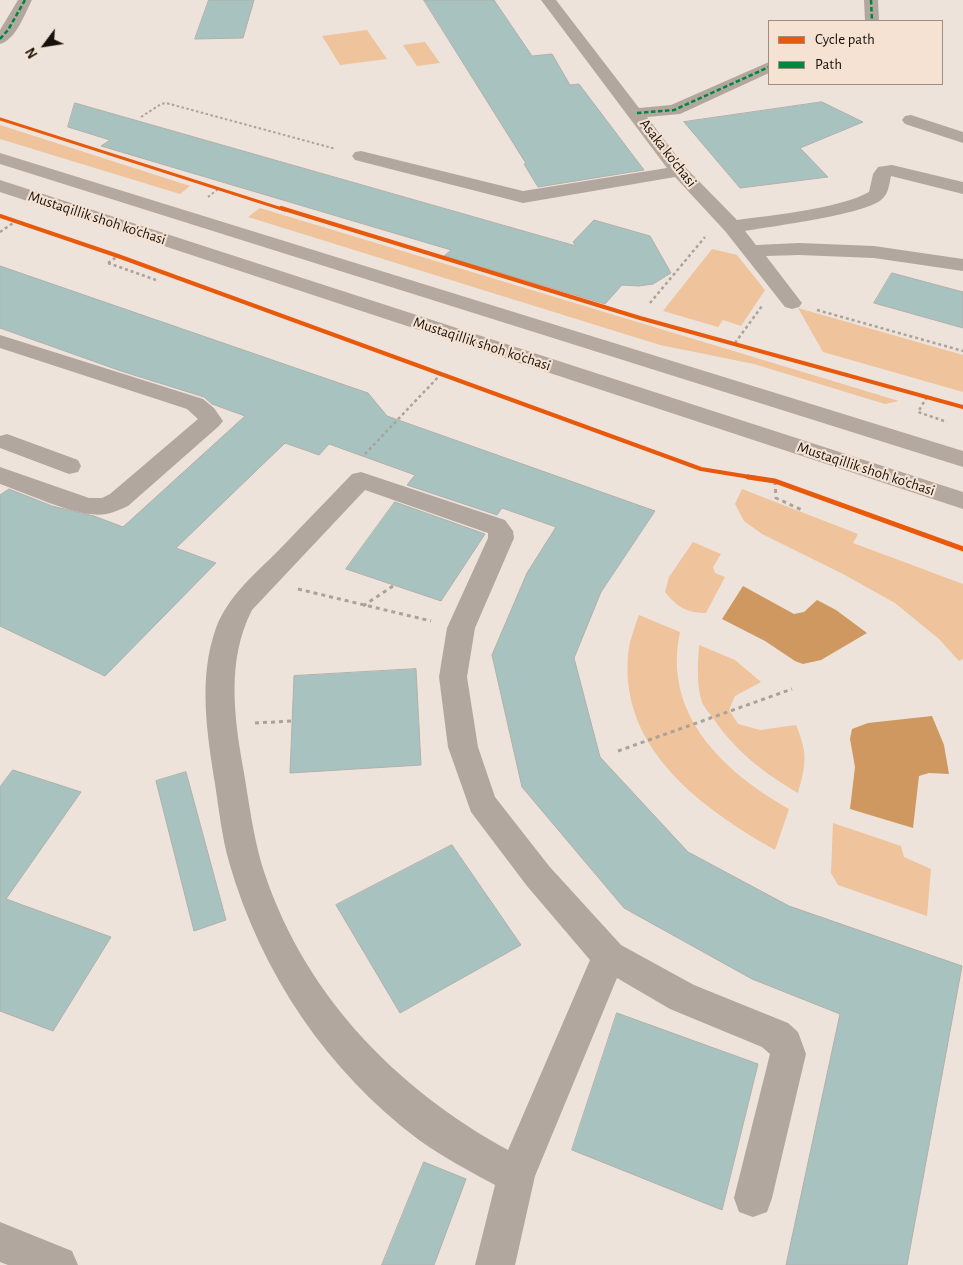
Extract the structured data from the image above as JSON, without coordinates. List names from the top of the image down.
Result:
{
  "streets": {
    "main road": ["Mustaqillik shoh ko'chasi"],
    "street": ["Asaka ko'chasi"]
  },
  "legend": ["Cycle path", "Path"],
  "north": "bottom left"
}
